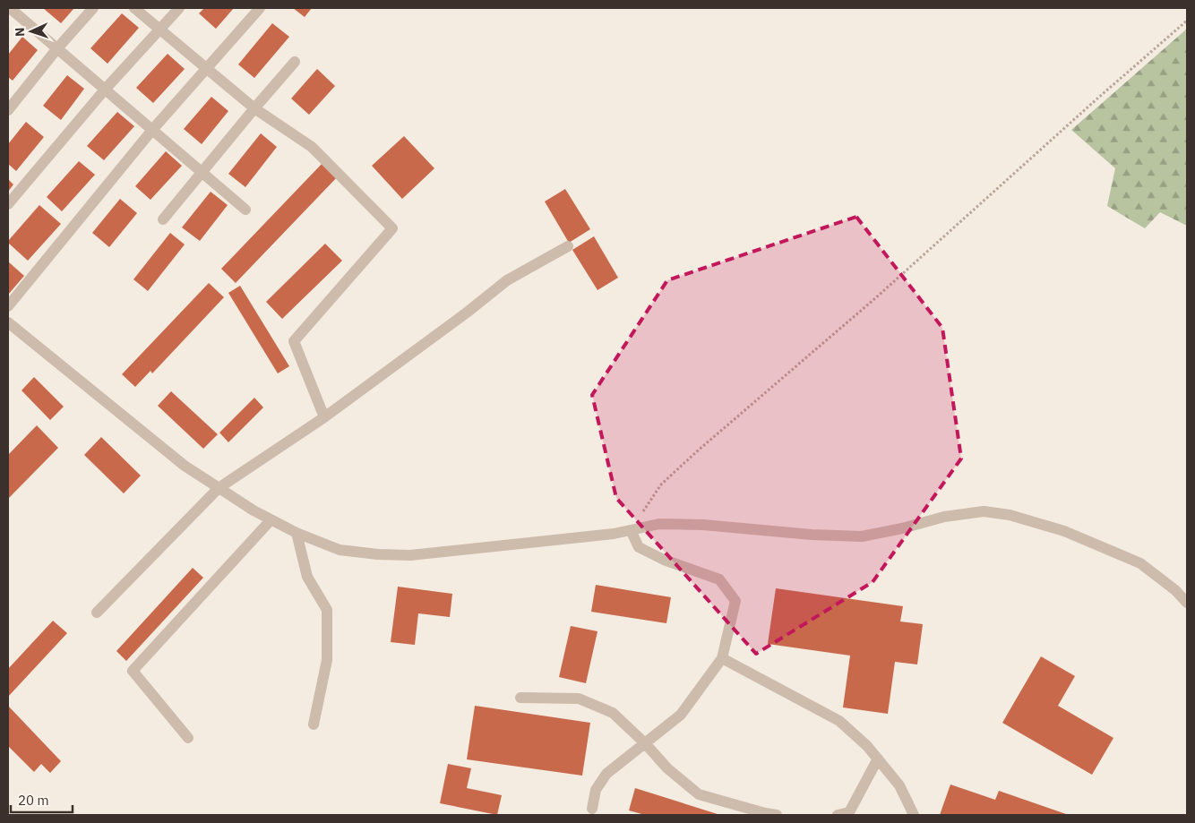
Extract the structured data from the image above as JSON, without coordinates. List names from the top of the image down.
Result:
{
  "scale_bar": "20 m",
  "north": "left"
}
